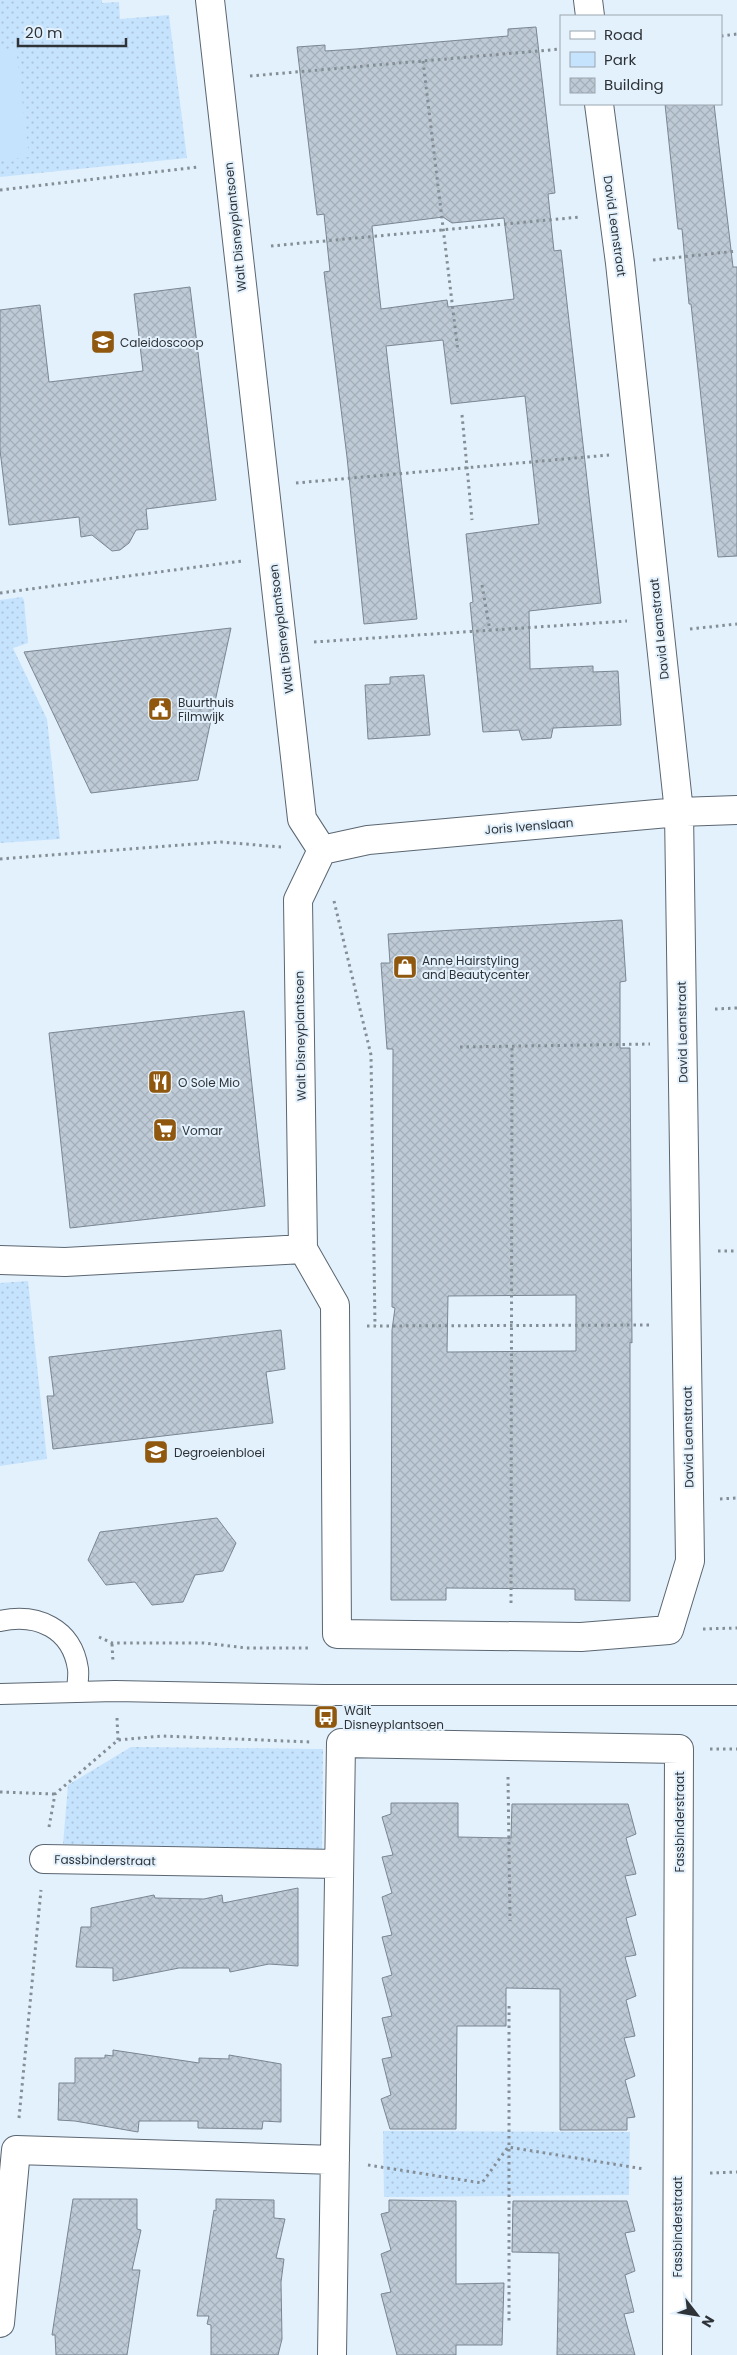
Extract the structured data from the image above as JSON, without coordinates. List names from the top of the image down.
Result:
{
  "streets": {
    "street": [
      "David Leanstraat",
      "Walt Disneyplantsoen",
      "Joris Ivenslaan",
      "Fassbinderstraat"
    ]
  },
  "crossings": [
    ["David Leanstraat", "Walt Disneyplantsoen"],
    ["David Leanstraat", "Joris Ivenslaan"],
    ["Walt Disneyplantsoen", "Joris Ivenslaan"]
  ],
  "places": {
    "school or university": ["Caleidoscoop", "Degroeienbloei"],
    "public building": ["Buurthuis Filmwijk"],
    "shop": ["Anne Hairstyling and Beautycenter"],
    "restaurant": ["O Sole Mio"],
    "supermarket": ["Vomar"],
    "bus stop": ["Walt Disneyplantsoen"]
  },
  "legend": ["Road", "Park", "Building"],
  "scale_bar": "20 m",
  "north": "bottom right"
}
